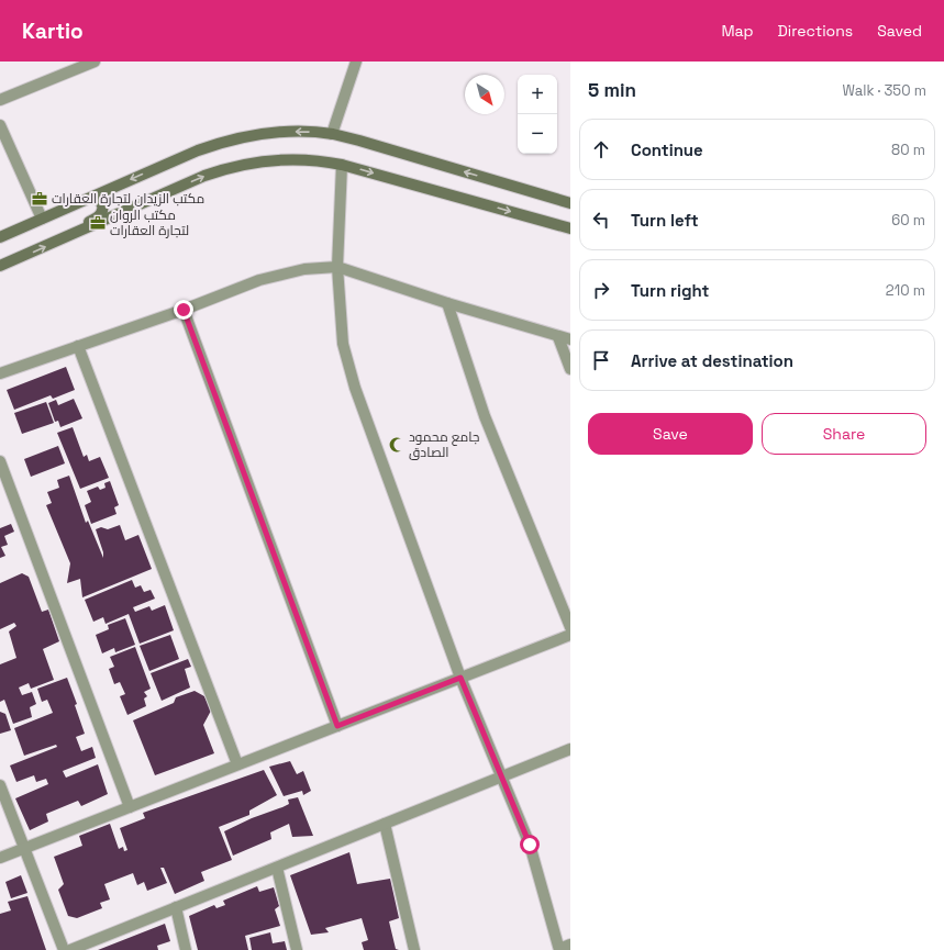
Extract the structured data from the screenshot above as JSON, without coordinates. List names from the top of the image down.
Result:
{
  "places": {
    "office": ["مكتب الزيدان لتجارة العقارات", "مكتب الروان لتجارة العقارات"],
    "mosque": ["جامع محمود الصادق"]
  },
  "north": "bottom right",
  "page": {
    "header": "Kartio",
    "nav": ["Map", "Directions", "Saved"],
    "heading": ["5 min", "Walk · 350 m"],
    "map_buttons": ["+", "−"],
    "list": [
      ["Continue", "80 m"],
      ["Turn left", "60 m"],
      ["Turn right", "210 m"],
      "Arrive at destination"
    ],
    "buttons": ["Save", "Share"]
  }
}
